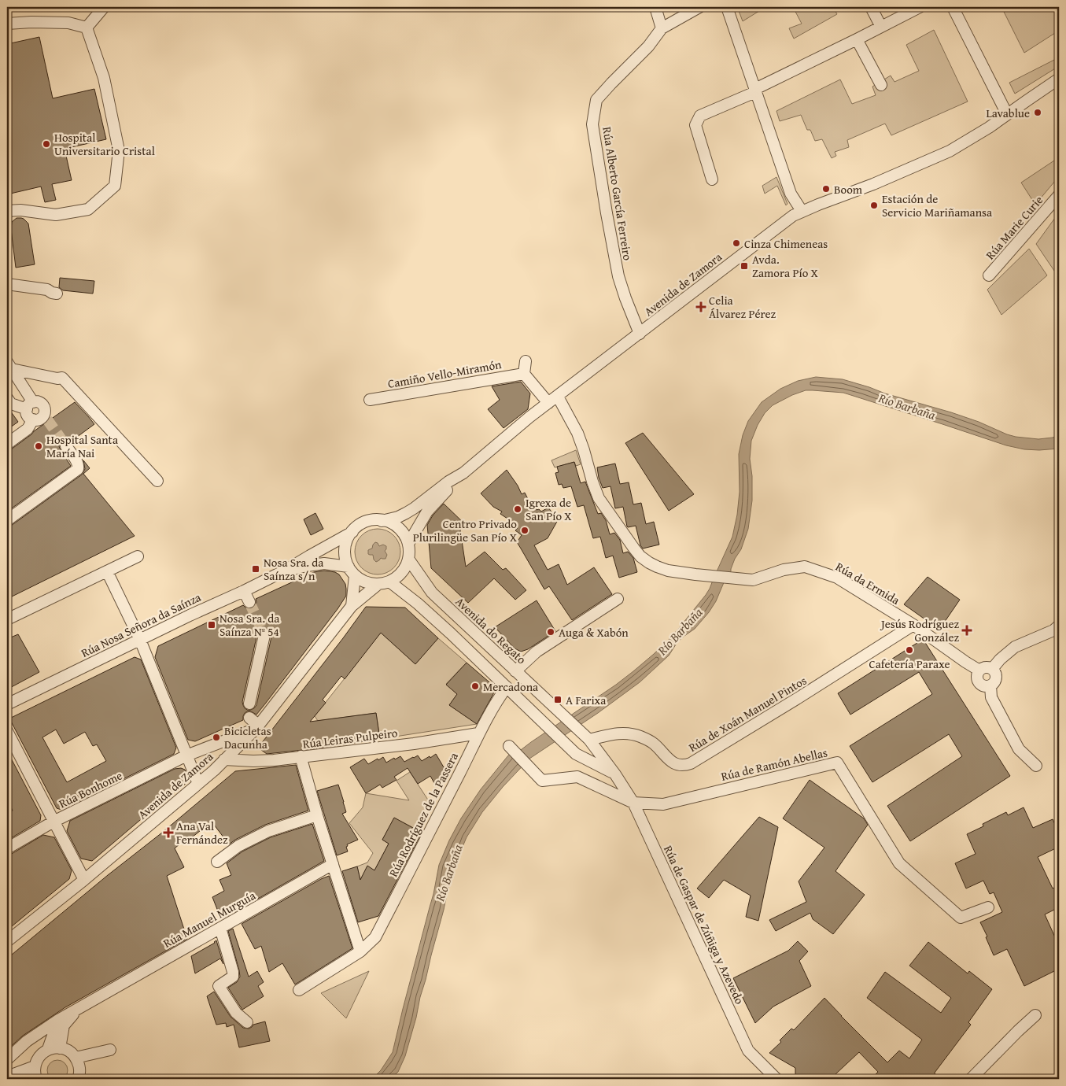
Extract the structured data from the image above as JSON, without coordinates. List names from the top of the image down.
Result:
{
  "streets": {
    "street": [
      "Rúa Alberto García Ferreiro",
      "Rúa Marie Curie",
      "Avenida de Zamora",
      "Camiño Vello-Miramón",
      "Rúa da Ermida",
      "Rúa Nosa Señora da Saínza",
      "Avenida do Regato",
      "Rúa de Xoán Manuel Pintos",
      "Rúa Leiras Pulpeiro",
      "Rúa de Ramón Abellas",
      "Rúa Bonhome",
      "Rúa Rodríguez de la Passera",
      "Rúa Manuel Murguía",
      "Rúa de Gaspar de Zúñiga y Azevedo"
    ]
  },
  "crossings": [
    ["Rúa Alberto García Ferreiro", "Avenida de Zamora"],
    ["Avenida de Zamora", "Rúa da Ermida"],
    ["Avenida de Zamora", "Avenida do Regato"],
    ["Avenida de Zamora", "Rúa Leiras Pulpeiro"],
    ["Avenida de Zamora", "Rúa Bonhome"],
    ["Rúa da Ermida", "Rúa de Xoán Manuel Pintos"],
    ["Avenida do Regato", "Rúa de Xoán Manuel Pintos"],
    ["Avenida do Regato", "Rúa de Gaspar de Zúñiga y Azevedo"],
    ["Rúa Leiras Pulpeiro", "Rúa Rodríguez de la Passera"],
    ["Rúa de Ramón Abellas", "Rúa de Gaspar de Zúñiga y Azevedo"]
  ],
  "water": ["Río Barbaña"],
  "places": {
    "other": [
      "Lavablue",
      "Hospital Universitario Cristal",
      "Boom",
      "Estación de Servicio Mariñamansa",
      "Cinza Chimeneas",
      "Hospital Santa María Nai",
      "Igrexa de San Pío X",
      "Centro Privado Plurilingüe San Pío X",
      "Auga & Xabón",
      "Cafetería Paraxe",
      "Mercadona",
      "Bicicletas Dacunha"
    ],
    "transit": [
      "Avda. Zamora Pío X",
      "Nosa Sra. da Saínza s/n",
      "Nosa Sra. da Saínza Nº 54",
      "A Farixa"
    ],
    "health": ["Celia Álvarez Pérez", "Jesús Rodríguez González", "Ana Val Fernández"]
  }
}
